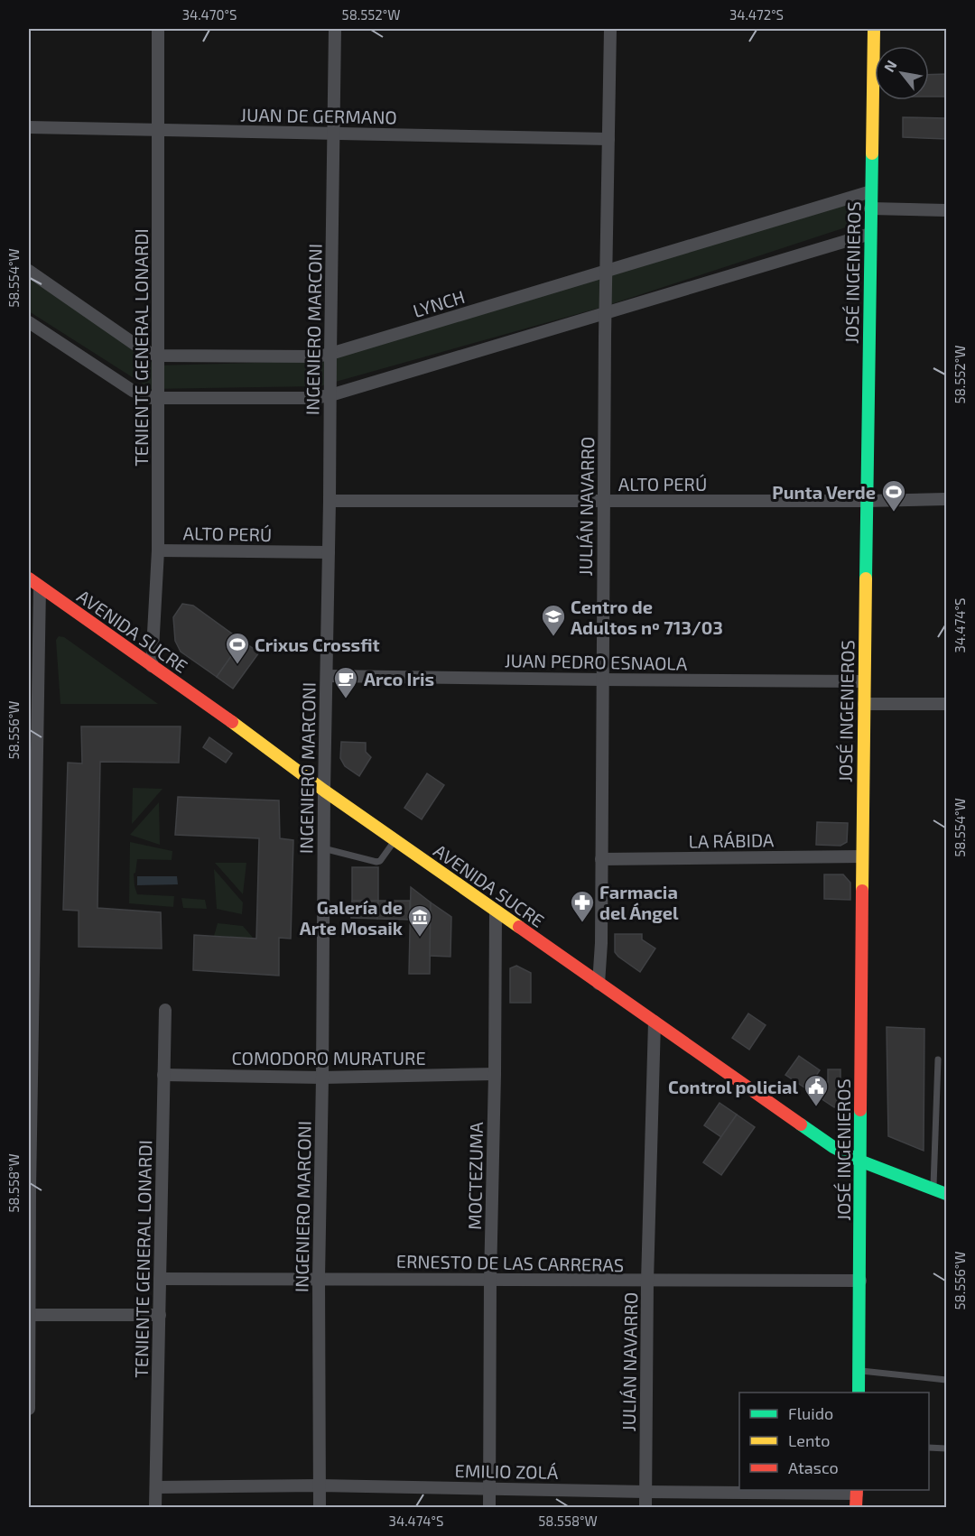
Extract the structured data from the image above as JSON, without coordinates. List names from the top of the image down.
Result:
{
  "streets": {
    "street": [
      "JUAN DE GERMANO",
      "JOSÉ INGENIEROS",
      "LYNCH",
      "INGENIERO MARCONI",
      "TENIENTE GENERAL LONARDI",
      "ALTO PERÚ",
      "JULIÁN NAVARRO",
      "AVENIDA SUCRE",
      "JUAN PEDRO ESNAOLA",
      "LA RÁBIDA",
      "COMODORO MURATURE",
      "MOCTEZUMA",
      "ERNESTO DE LAS CARRERAS",
      "EMILIO ZOLÁ"
    ]
  },
  "crossings": [
    ["JUAN DE GERMANO", "INGENIERO MARCONI"],
    ["JUAN DE GERMANO", "TENIENTE GENERAL LONARDI"],
    ["JUAN DE GERMANO", "JULIÁN NAVARRO"],
    ["JOSÉ INGENIEROS", "LYNCH"],
    ["JOSÉ INGENIEROS", "ALTO PERÚ"],
    ["JOSÉ INGENIEROS", "AVENIDA SUCRE"],
    ["JOSÉ INGENIEROS", "JUAN PEDRO ESNAOLA"],
    ["JOSÉ INGENIEROS", "LA RÁBIDA"],
    ["JOSÉ INGENIEROS", "ERNESTO DE LAS CARRERAS"],
    ["LYNCH", "INGENIERO MARCONI"],
    ["LYNCH", "TENIENTE GENERAL LONARDI"],
    ["LYNCH", "JULIÁN NAVARRO"],
    ["INGENIERO MARCONI", "ALTO PERÚ"],
    ["INGENIERO MARCONI", "AVENIDA SUCRE"],
    ["INGENIERO MARCONI", "JUAN PEDRO ESNAOLA"],
    ["INGENIERO MARCONI", "COMODORO MURATURE"],
    ["INGENIERO MARCONI", "ERNESTO DE LAS CARRERAS"],
    ["INGENIERO MARCONI", "EMILIO ZOLÁ"],
    ["TENIENTE GENERAL LONARDI", "ALTO PERÚ"],
    ["TENIENTE GENERAL LONARDI", "AVENIDA SUCRE"],
    ["TENIENTE GENERAL LONARDI", "COMODORO MURATURE"],
    ["TENIENTE GENERAL LONARDI", "ERNESTO DE LAS CARRERAS"],
    ["TENIENTE GENERAL LONARDI", "EMILIO ZOLÁ"],
    ["ALTO PERÚ", "JULIÁN NAVARRO"],
    ["JULIÁN NAVARRO", "AVENIDA SUCRE"],
    ["JULIÁN NAVARRO", "JUAN PEDRO ESNAOLA"],
    ["JULIÁN NAVARRO", "LA RÁBIDA"],
    ["JULIÁN NAVARRO", "ERNESTO DE LAS CARRERAS"],
    ["JULIÁN NAVARRO", "EMILIO ZOLÁ"],
    ["AVENIDA SUCRE", "MOCTEZUMA"],
    ["COMODORO MURATURE", "MOCTEZUMA"],
    ["MOCTEZUMA", "ERNESTO DE LAS CARRERAS"],
    ["MOCTEZUMA", "EMILIO ZOLÁ"]
  ],
  "places": {
    "sports": ["Punta Verde", "Crixus Crossfit"],
    "school or university": ["Centro de Adultos nº 713/03"],
    "cafe": ["Arco Iris"],
    "pharmacy": ["Farmacia del Ángel"],
    "museum": ["Galería de Arte Mosaik"],
    "public building": ["Control policial"]
  },
  "legend": ["Fluido", "Lento", "Atasco"],
  "north": "top left",
  "coordinates": [
    "34.470°S",
    "58.552°W",
    "34.472°S",
    "58.554°W",
    "34.474°S",
    "58.556°W",
    "58.558°W"
  ]
}
